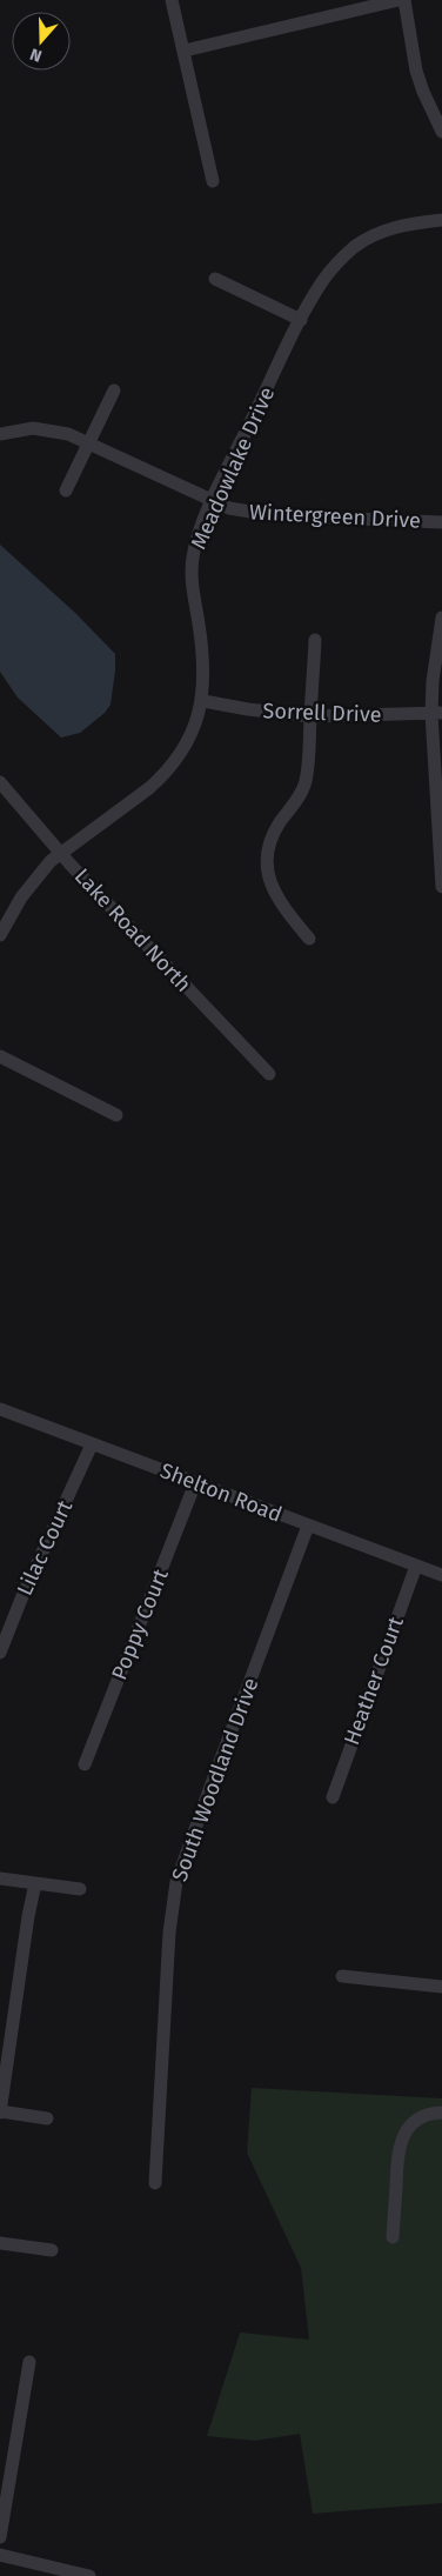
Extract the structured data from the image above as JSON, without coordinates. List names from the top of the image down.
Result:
{
  "streets": {
    "street": [
      "Meadowlake Drive",
      "Wintergreen Drive",
      "Sorrell Drive",
      "Lake Road North",
      "Shelton Road",
      "Lilac Court",
      "Poppy Court",
      "Heather Court",
      "South Woodland Drive"
    ]
  },
  "crossings": [
    ["Meadowlake Drive", "Wintergreen Drive"],
    ["Meadowlake Drive", "Sorrell Drive"],
    ["Meadowlake Drive", "Lake Road North"],
    ["Shelton Road", "Lilac Court"],
    ["Shelton Road", "Poppy Court"],
    ["Shelton Road", "Heather Court"],
    ["Shelton Road", "South Woodland Drive"]
  ],
  "north": "bottom"
}
